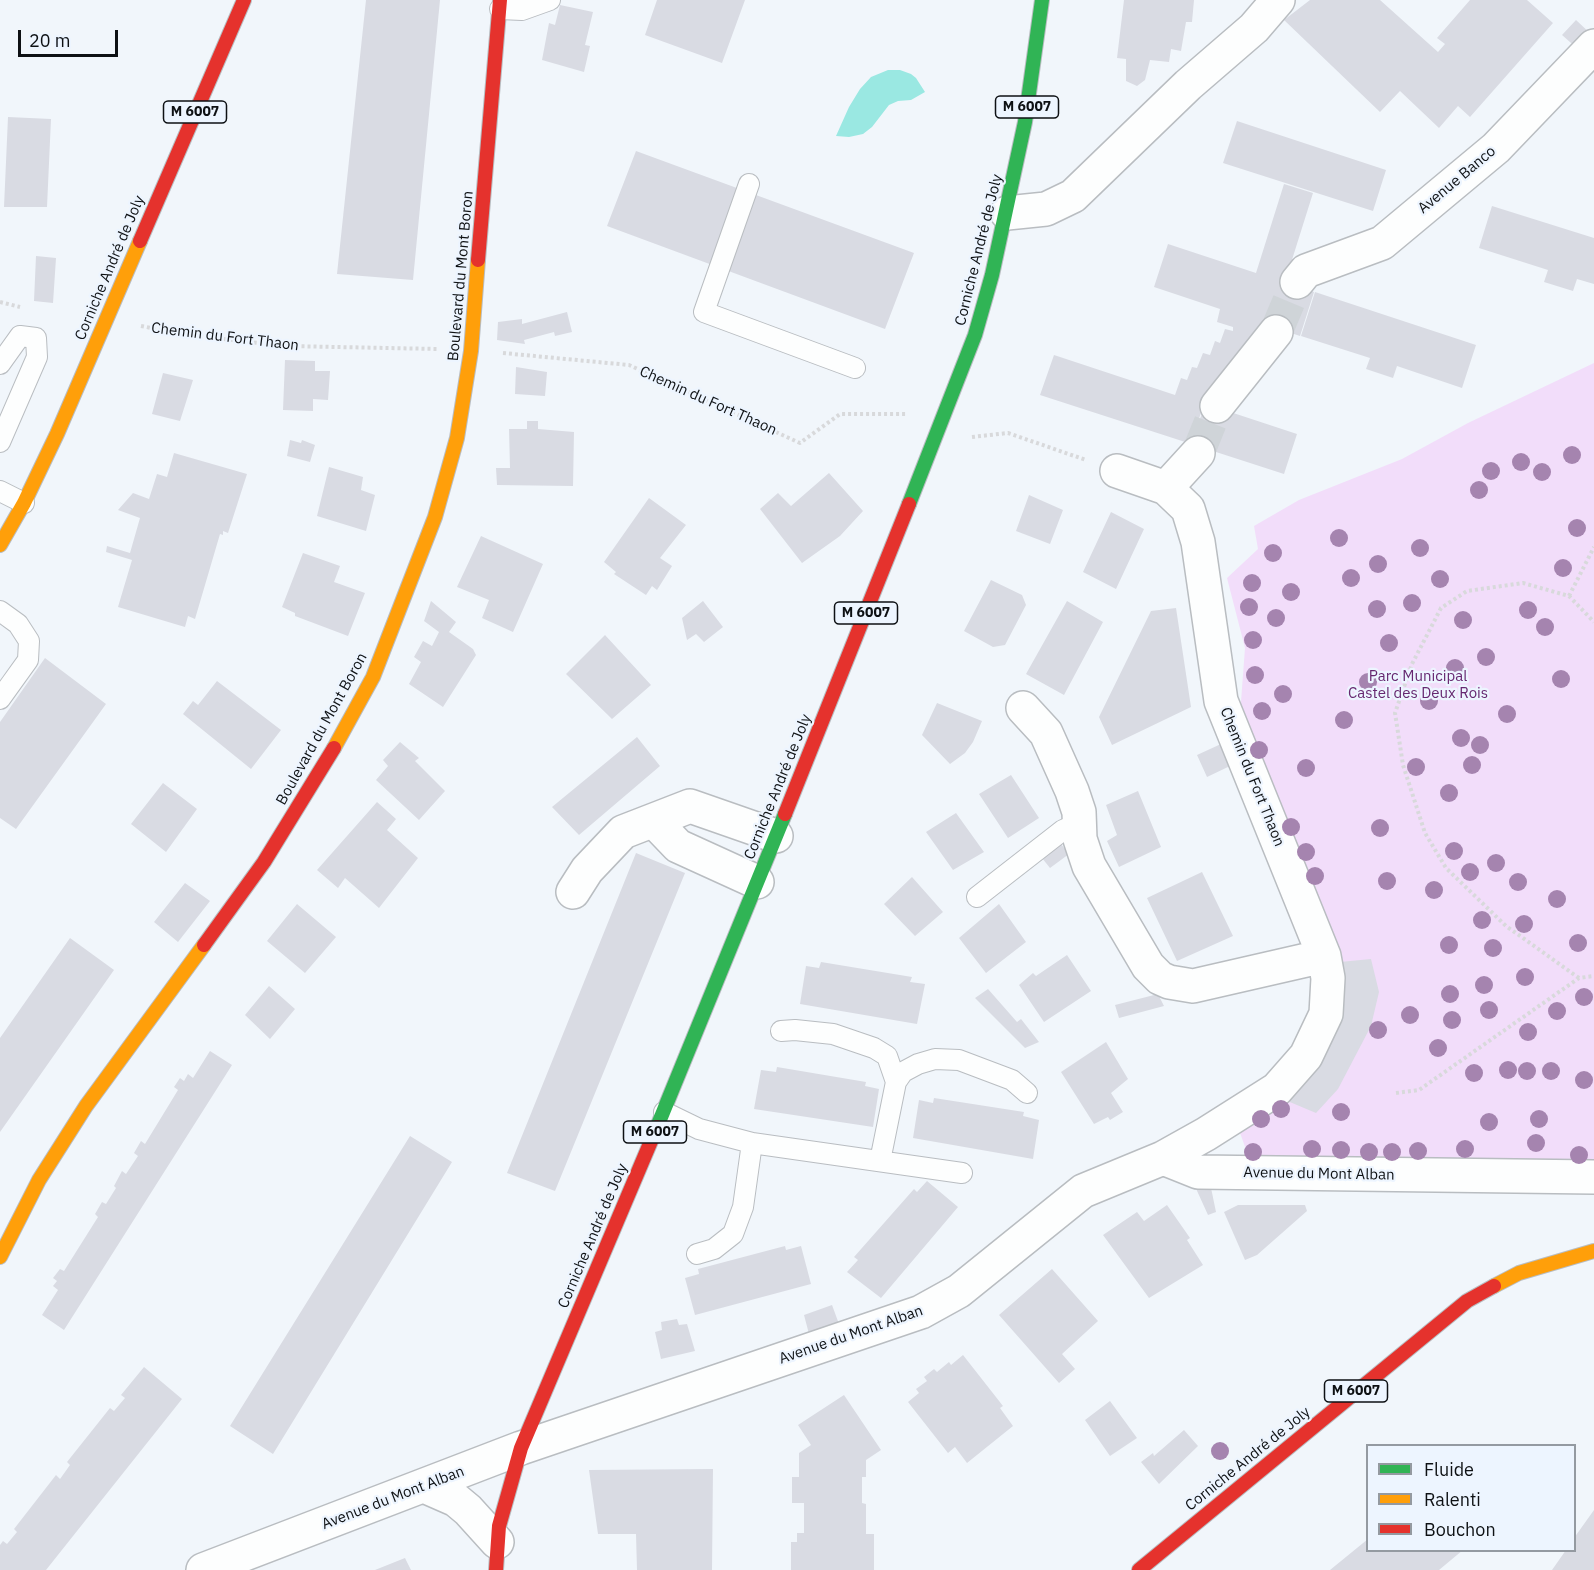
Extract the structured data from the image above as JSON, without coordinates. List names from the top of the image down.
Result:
{
  "streets": {
    "main road": ["M 6007", "Corniche André de Joly", "Boulevard du Mont Boron"],
    "street": ["Avenue Banco", "Chemin du Fort Thaon", "Avenue du Mont Alban"]
  },
  "crossings": [
    ["Corniche André de Joly", "Avenue du Mont Alban"],
    ["Chemin du Fort Thaon", "Avenue du Mont Alban"]
  ],
  "parks": ["Parc Municipal Castel des Deux Rois"],
  "legend": ["Fluide", "Ralenti", "Bouchon"],
  "scale_bar": "20 m"
}
